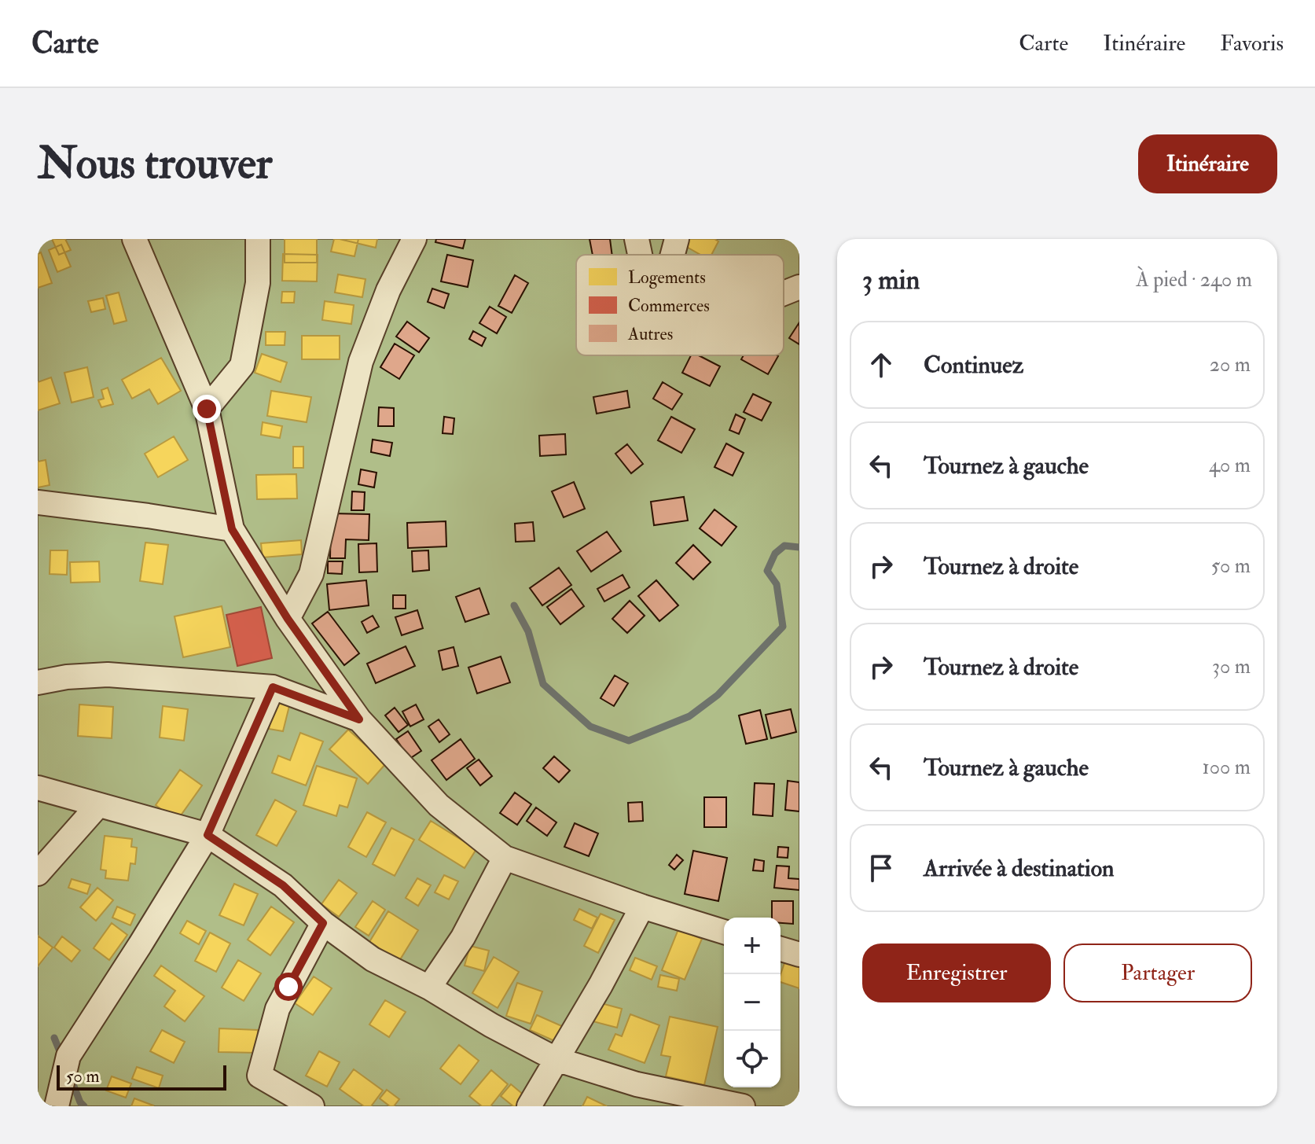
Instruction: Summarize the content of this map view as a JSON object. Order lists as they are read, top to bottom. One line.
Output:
{"legend":["Logements","Commerces","Autres"],"scale_bar":"50 m","page":{"header":"Carte","nav":["Carte","Itinéraire","Favoris"],"buttons":["Itinéraire",["Enregistrer","Partager"]],"title":"Nous trouver","heading":["3 min","À pied · 240 m"],"list":[["Continuez","20 m"],["Tournez à gauche","40 m"],["Tournez à droite","50 m"],["Tournez à droite","30 m"],["Tournez à gauche","100 m"],"Arrivée à destination"],"map_buttons":["+","−"],"scale":"50 m"}}
